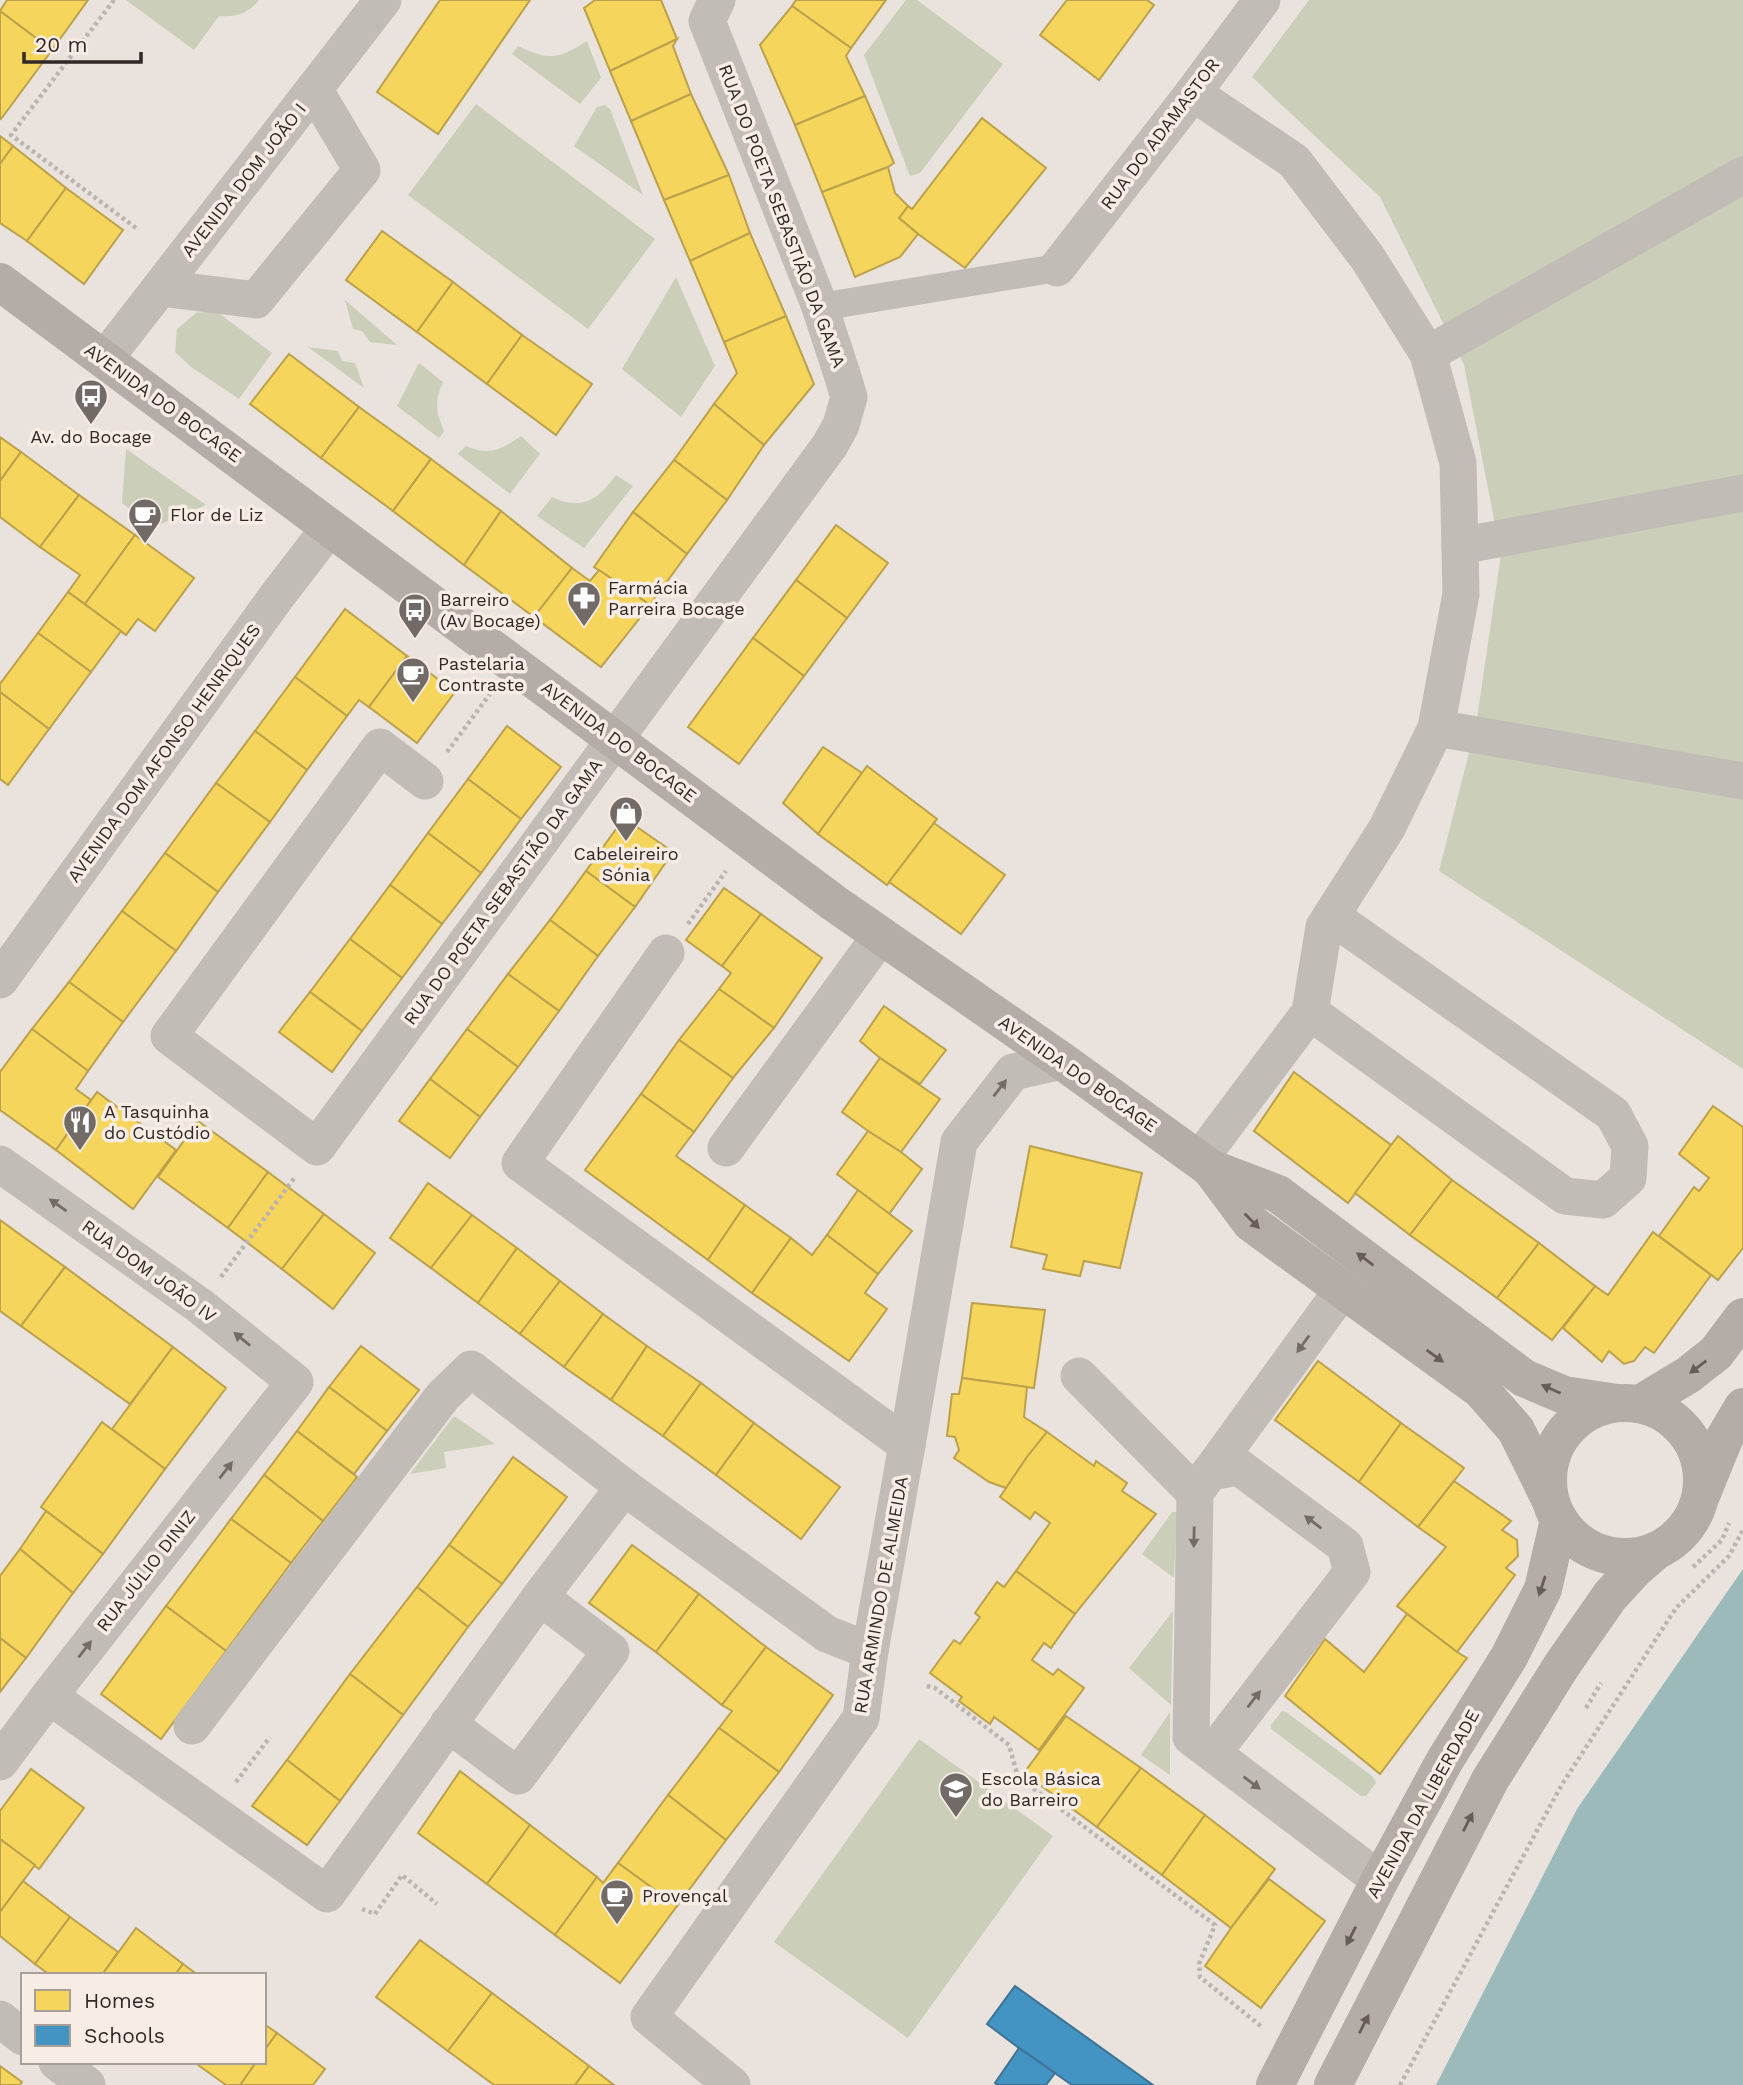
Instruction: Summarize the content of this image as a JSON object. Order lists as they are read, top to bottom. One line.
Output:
{"streets":{"main road":["AVENIDA DO BOCAGE","AVENIDA DA LIBERDADE"],"street":["RUA DO ADAMASTOR","AVENIDA DOM JOÃO I","RUA DO POETA SEBASTIÃO DA GAMA","AVENIDA DOM AFONSO HENRIQUES","RUA DOM JOÃO IV","RUA JÚLIO DINIZ","RUA ARMINDO DE ALMEIDA"]},"crossings":[["AVENIDA DOM JOÃO I","AVENIDA DO BOCAGE"],["RUA DO POETA SEBASTIÃO DA GAMA","AVENIDA DO BOCAGE"],["AVENIDA DO BOCAGE","AVENIDA DOM AFONSO HENRIQUES"],["AVENIDA DO BOCAGE","RUA ARMINDO DE ALMEIDA"],["AVENIDA DO BOCAGE","AVENIDA DA LIBERDADE"],["RUA DOM JOÃO IV","RUA JÚLIO DINIZ"]],"one_way":["RUA DOM JOÃO IV"],"places":{"bus stop":["Av. do Bocage","Barreiro (Av Bocage)"],"cafe":["Flor de Liz","Pastelaria Contraste","Provençal"],"pharmacy":["Farmácia Parreira Bocage"],"shop":["Cabeleireiro Sónia"],"restaurant":["A Tasquinha do Custódio"],"school or university":["Escola Básica do Barreiro"]},"legend":["Homes","Schools"],"scale_bar":"20 m"}
